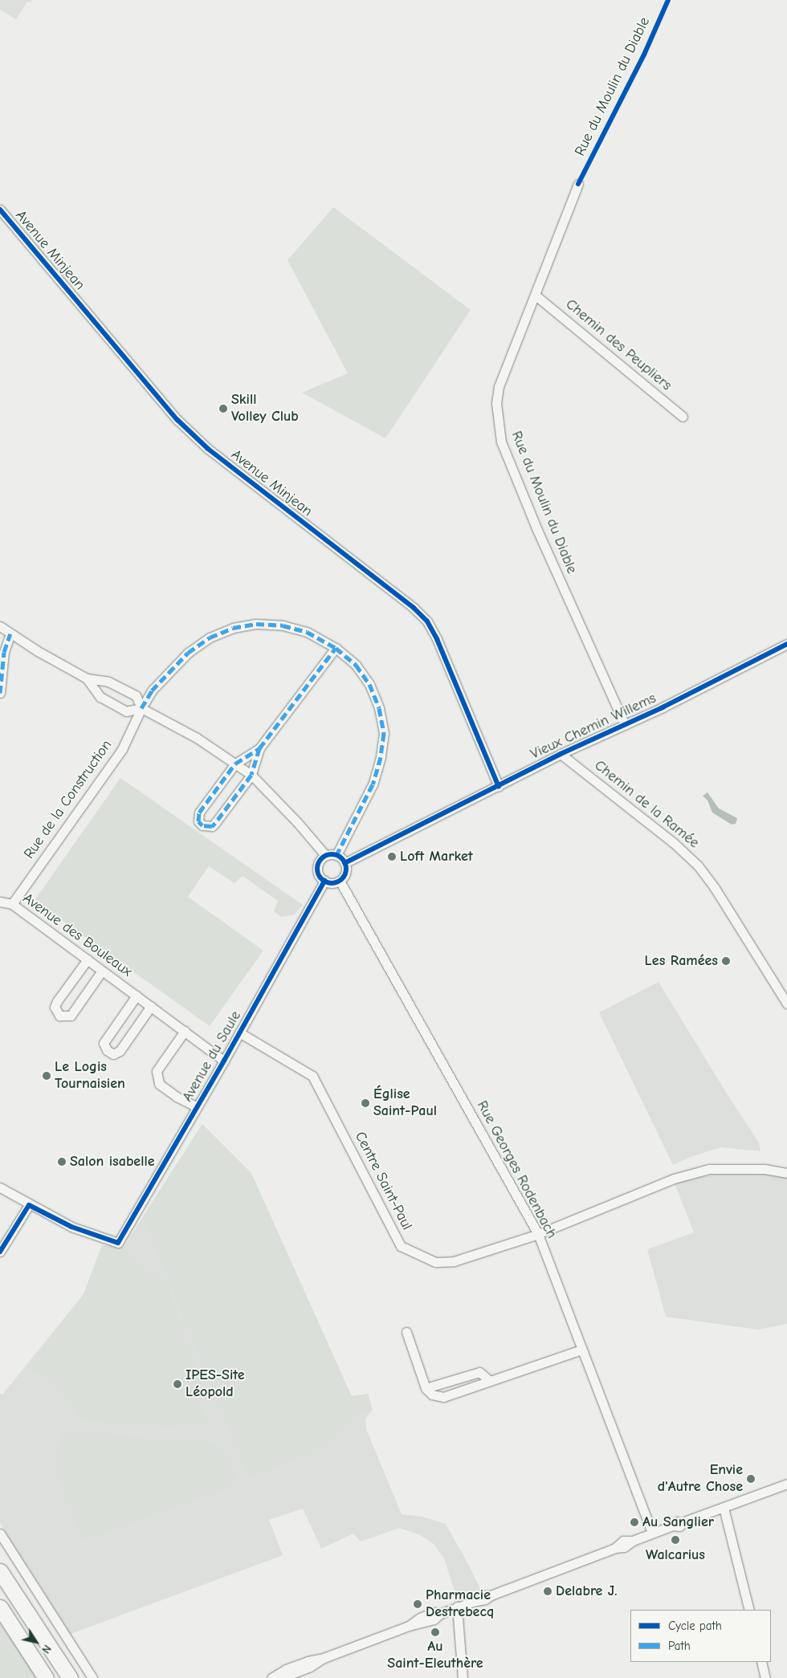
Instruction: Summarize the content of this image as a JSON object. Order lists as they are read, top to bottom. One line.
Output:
{"streets":{"street":["Rue du Moulin du Diable","Avenue Minjean","Chemin des Peupliers","Vieux Chemin Willems","Rue de la Construction","Chemin de la Ramée","Avenue des Bouleaux","Avenue du Saule","Rue Georges Rodenbach","Centre Saint-Paul"]},"crossings":[["Rue du Moulin du Diable","Chemin des Peupliers"],["Rue du Moulin du Diable","Vieux Chemin Willems"],["Avenue Minjean","Vieux Chemin Willems"],["Vieux Chemin Willems","Rue de la Construction"],["Vieux Chemin Willems","Chemin de la Ramée"],["Vieux Chemin Willems","Avenue du Saule"],["Vieux Chemin Willems","Rue Georges Rodenbach"],["Rue de la Construction","Avenue des Bouleaux"],["Rue de la Construction","Avenue du Saule"],["Rue de la Construction","Rue Georges Rodenbach"],["Avenue des Bouleaux","Avenue du Saule"],["Avenue du Saule","Rue Georges Rodenbach"],["Avenue du Saule","Centre Saint-Paul"],["Rue Georges Rodenbach","Centre Saint-Paul"]],"places":["Skill Volley Club","Loft Market","Les Ramées","Le Logis Tournaisien","Église Saint-Paul","Salon isabelle","IPES-Site Léopold","Envie d'Autre Chose","Au Sanglier","Walcarius","Delabre J.","Pharmacie Destrebecq","Au Saint-Eleuthère"],"legend":["Cycle path","Path"],"north":"bottom right"}
